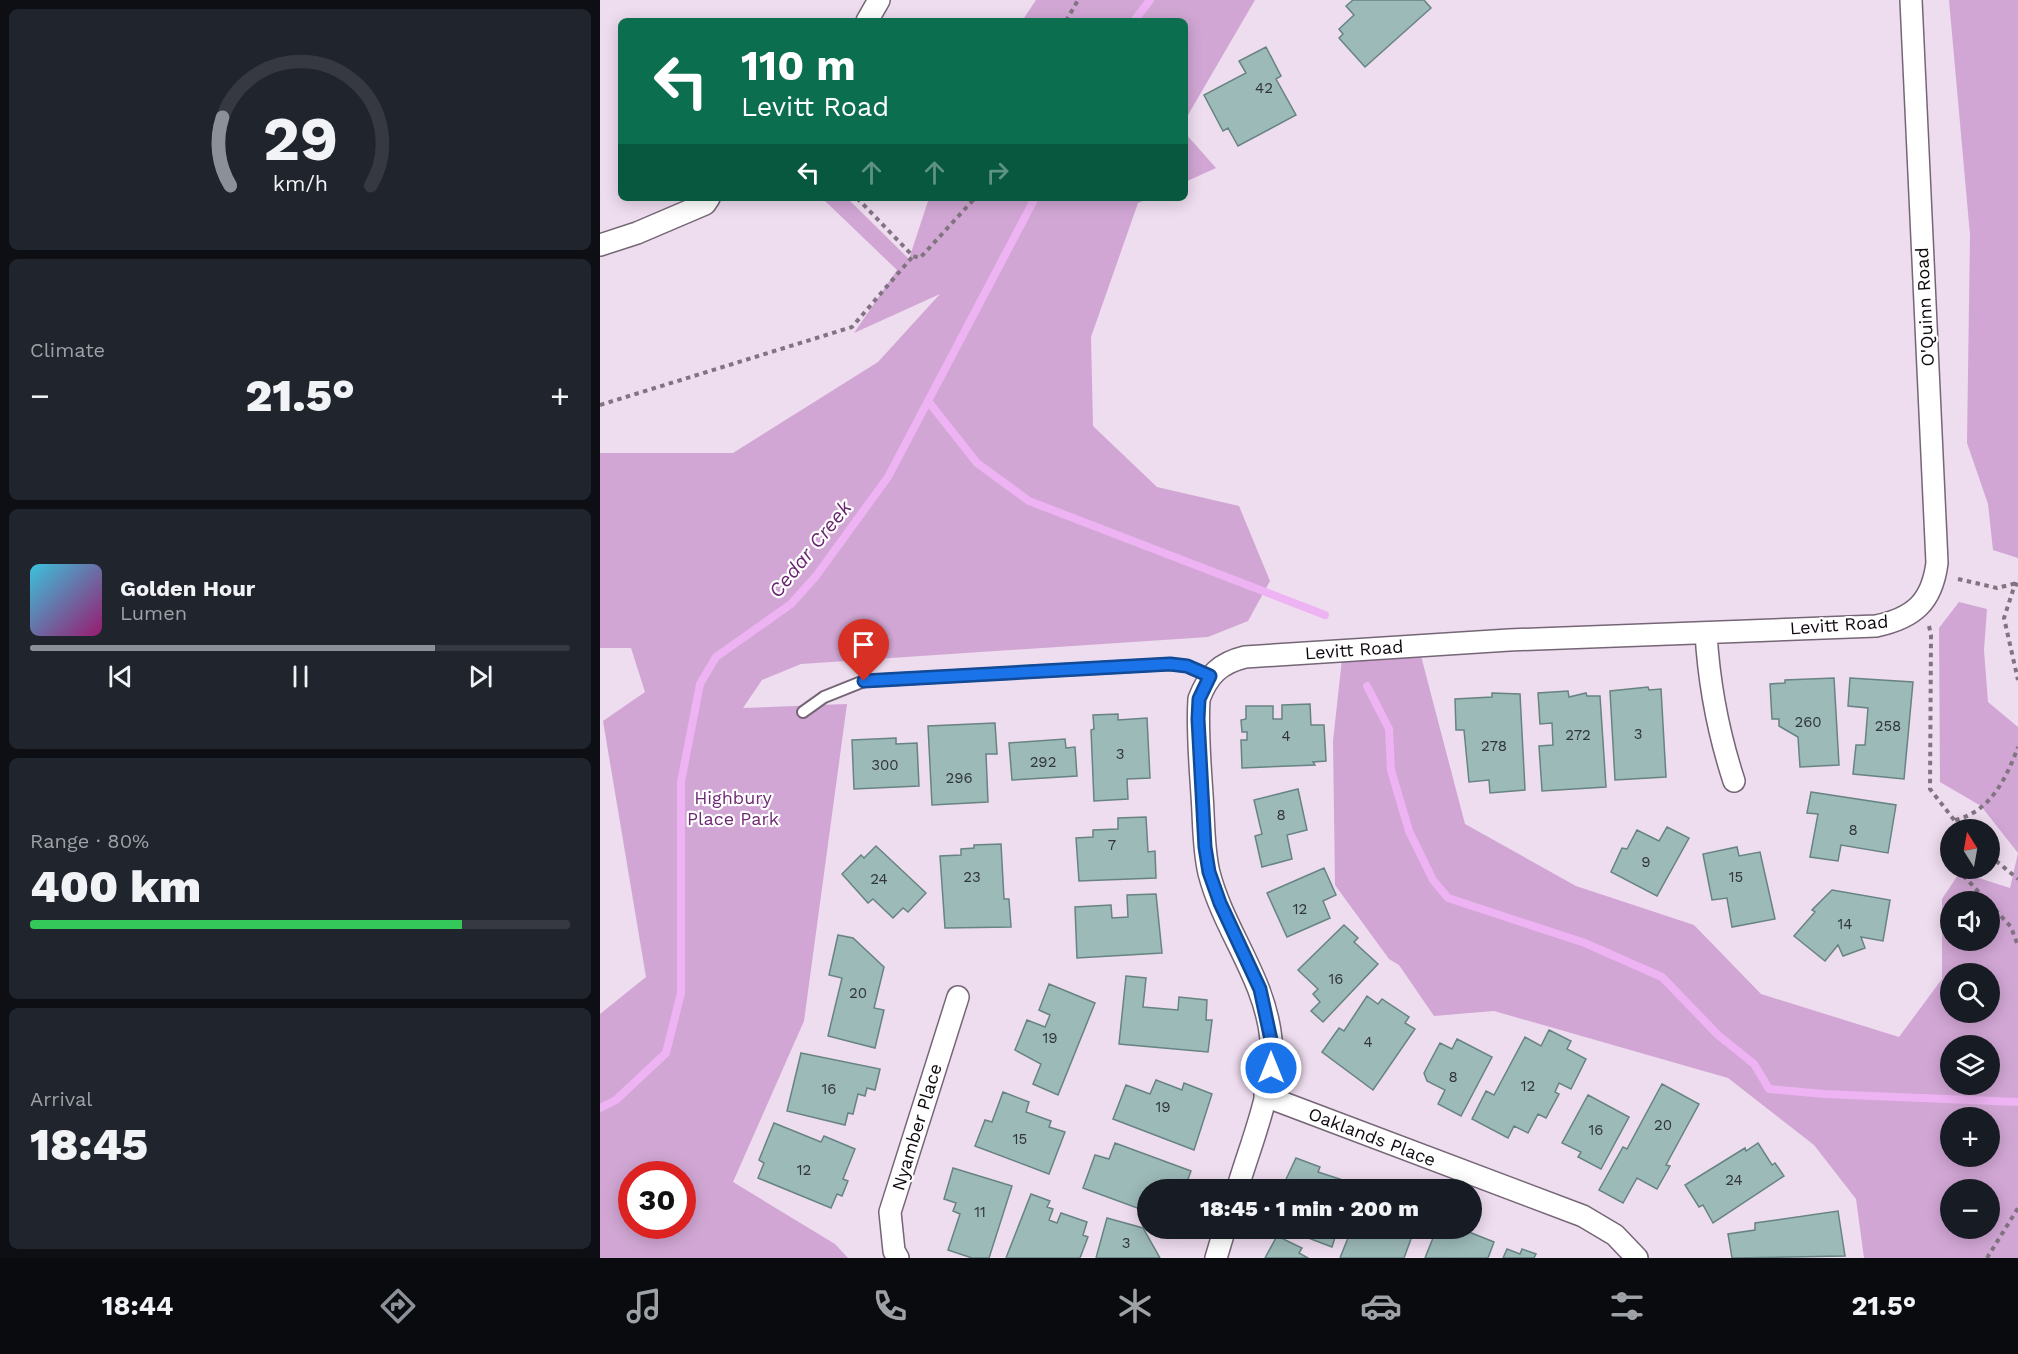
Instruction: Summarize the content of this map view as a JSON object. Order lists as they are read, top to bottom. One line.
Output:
{"streets":{"street":["O'Quinn Road","Levitt Road","Nyamber Place","Oaklands Place"]},"crossings":[["O'Quinn Road","Levitt Road"]],"water":["Cedar Creek"],"parks":["Highbury Place Park"],"house_numbers":["42","260","258","3","272","4","278","3","292","300","296","8","8","7","9","23","15","24","12","14","16","20","19","4","8","12","16","19","20","16","15","12","24","11","3"],"north":"top","page":{"turn":["110 m","Levitt Road"],"tile":["Climate",["Range · 80%","400 km"],["Arrival","18:45"]],"heat":["−","21.5°","+"],"song":["Golden Hour","Lumen"],"map_buttons":["+","−"],"limit":"30","trip":"18:45 · 1 min · 200 m","tabs":["18:44","21.5°"],"gauge":["29","km/h"]}}
